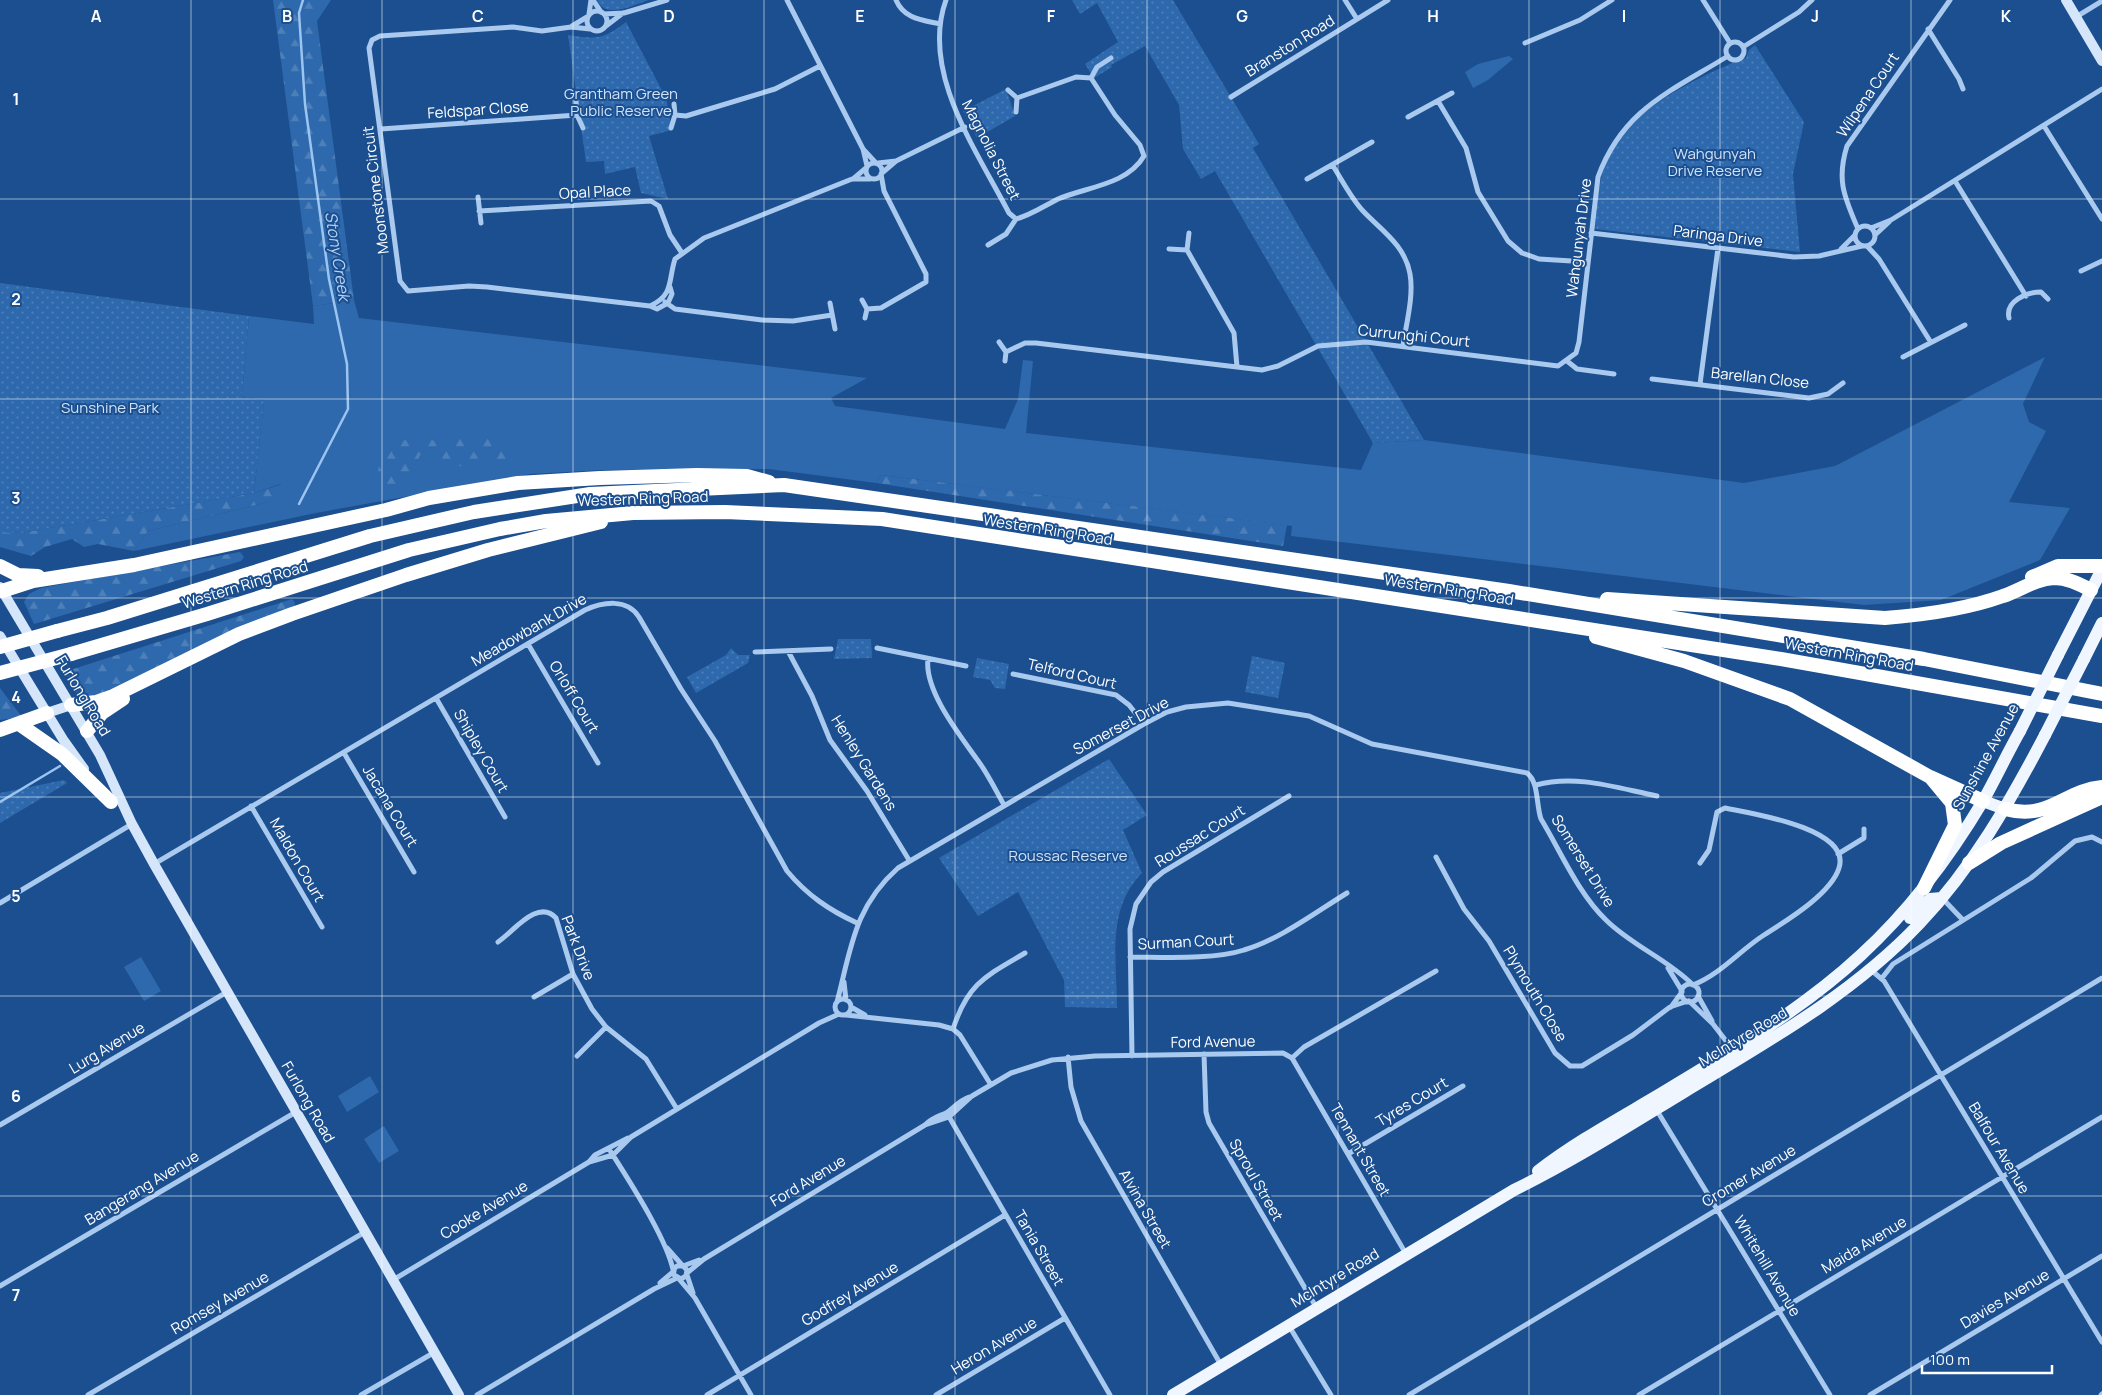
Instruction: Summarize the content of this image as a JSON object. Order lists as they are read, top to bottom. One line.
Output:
{"streets":{"highway":["Western Ring Road"],"main road":["Sunshine Avenue","McIntyre Road"],"street":["Branston Road","Wilpena Court","Feldspar Close","Magnolia Street","Moonstone Circuit","Opal Place","Paringa Drive","Wahgunyah Drive","Currunghi Court","Barellan Close","Meadowbank Drive","Telford Court","Furlong Road","Orloff Court","Somerset Drive","Shipley Court","Henley Gardens","Jacana Court","Roussac Court","Maldon Court","Surman Court","Park Drive","Plymouth Close","Ford Avenue","Lurg Avenue","Tyres Court","Balfour Avenue","Tennant Street","Cromer Avenue","Sproul Street","Bangerang Avenue","Alvina Street","Cooke Avenue","Maida Avenue","Tania Street","Whitehill Avenue","Godfrey Avenue","Davies Avenue","Romsey Avenue","Heron Avenue"]},"crossings":[["Wilpena Court","Paringa Drive"],["Feldspar Close","Moonstone Circuit"],["Paringa Drive","Wahgunyah Drive"],["Paringa Drive","Barellan Close"],["Wahgunyah Drive","Currunghi Court"],["Meadowbank Drive","Furlong Road"],["Meadowbank Drive","Orloff Court"],["Meadowbank Drive","Somerset Drive"],["Meadowbank Drive","Shipley Court"],["Meadowbank Drive","Jacana Court"],["Meadowbank Drive","Maldon Court"],["Telford Court","Somerset Drive"],["Furlong Road","Lurg Avenue"],["Furlong Road","Bangerang Avenue"],["Furlong Road","Cooke Avenue"],["Furlong Road","Romsey Avenue"],["Somerset Drive","Henley Gardens"],["Somerset Drive","Plymouth Close"],["Somerset Drive","Cooke Avenue"],["Sunshine Avenue","McIntyre Road"],["Roussac Court","Surman Court"],["Roussac Court","Ford Avenue"],["Park Drive","Cooke Avenue"],["McIntyre Road","Balfour Avenue"],["McIntyre Road","Tennant Street"],["McIntyre Road","Sproul Street"],["McIntyre Road","Alvina Street"],["McIntyre Road","Whitehill Avenue"],["Ford Avenue","Tennant Street"],["Ford Avenue","Sproul Street"],["Ford Avenue","Alvina Street"],["Ford Avenue","Tania Street"],["Tyres Court","Tennant Street"],["Balfour Avenue","Cromer Avenue"],["Balfour Avenue","Maida Avenue"],["Balfour Avenue","Davies Avenue"],["Cromer Avenue","Whitehill Avenue"],["Maida Avenue","Whitehill Avenue"],["Tania Street","Godfrey Avenue"],["Tania Street","Heron Avenue"]],"water":["Stony Creek"],"parks":["Grantham Green Public Reserve","Wahgunyah Drive Reserve","Sunshine Park","Roussac Reserve"],"scale_bar":"100 m","grid":{"columns":["A","B","C","D","E","F","G","H","I","J","K"],"rows":["1","2","3","4","5","6","7"]}}
